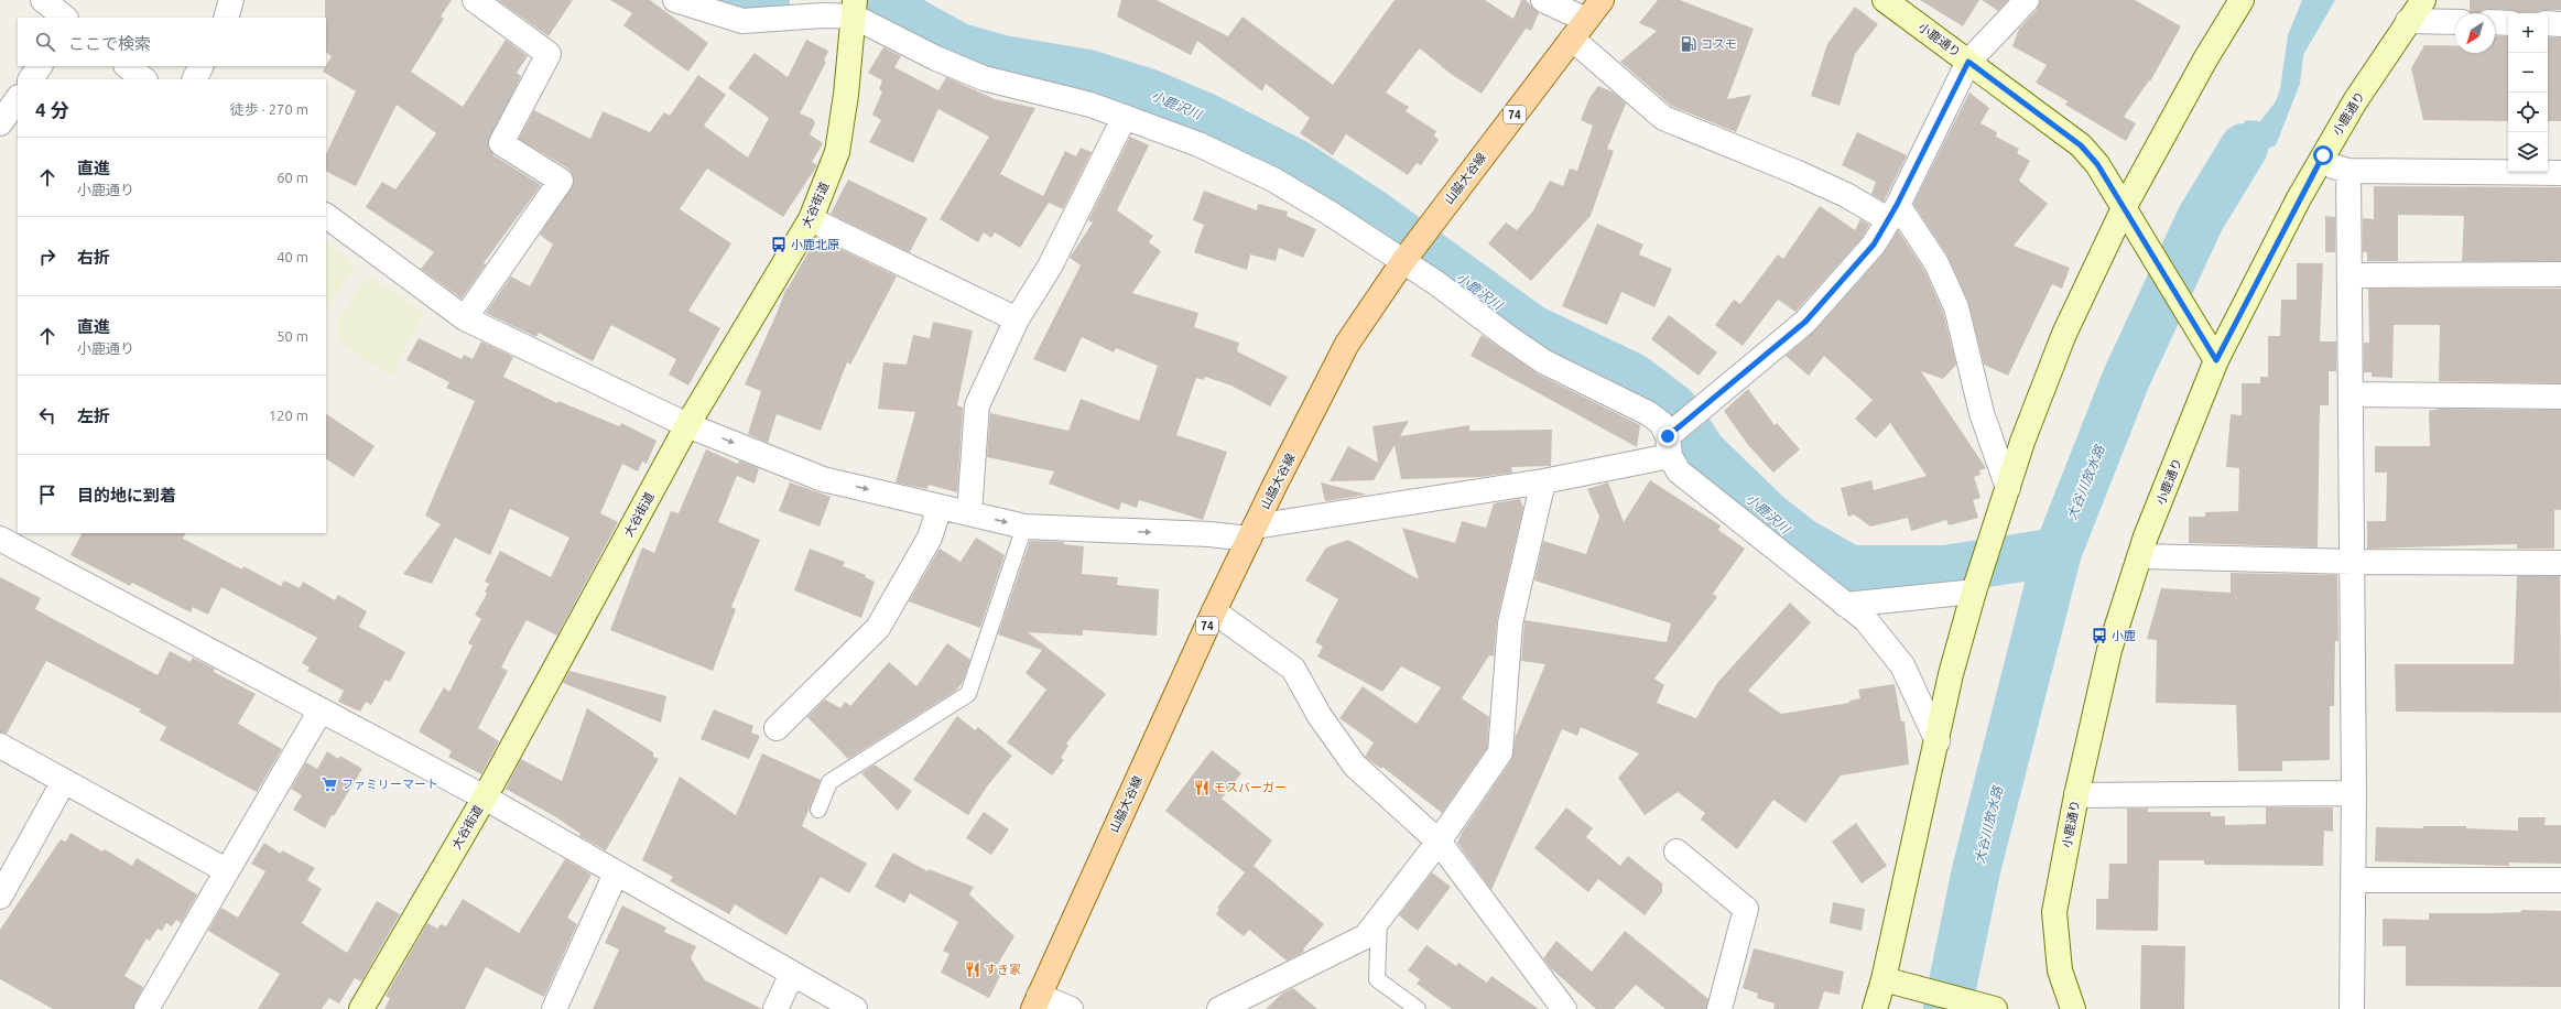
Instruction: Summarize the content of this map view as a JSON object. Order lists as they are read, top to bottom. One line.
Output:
{"streets":{"main road":["74","山脇大谷線"],"street":["小鹿通り","大谷街道"]},"water":["小鹿沢川","大谷川放水路"],"places":{"fuel station":["コスモ"],"bus stop":["小鹿北原","小鹿"],"supermarket":["ファミリーマート"],"restaurant":["モスバーガー","すき家"]},"north":"bottom left","page":{"map_buttons":["+","−"],"search":"ここで検索","heading":["4 分","徒歩 · 270 m"],"list":[["直進","小鹿通り","60 m"],["右折","40 m"],["直進","小鹿通り","50 m"],["左折","120 m"],"目的地に到着"]}}
